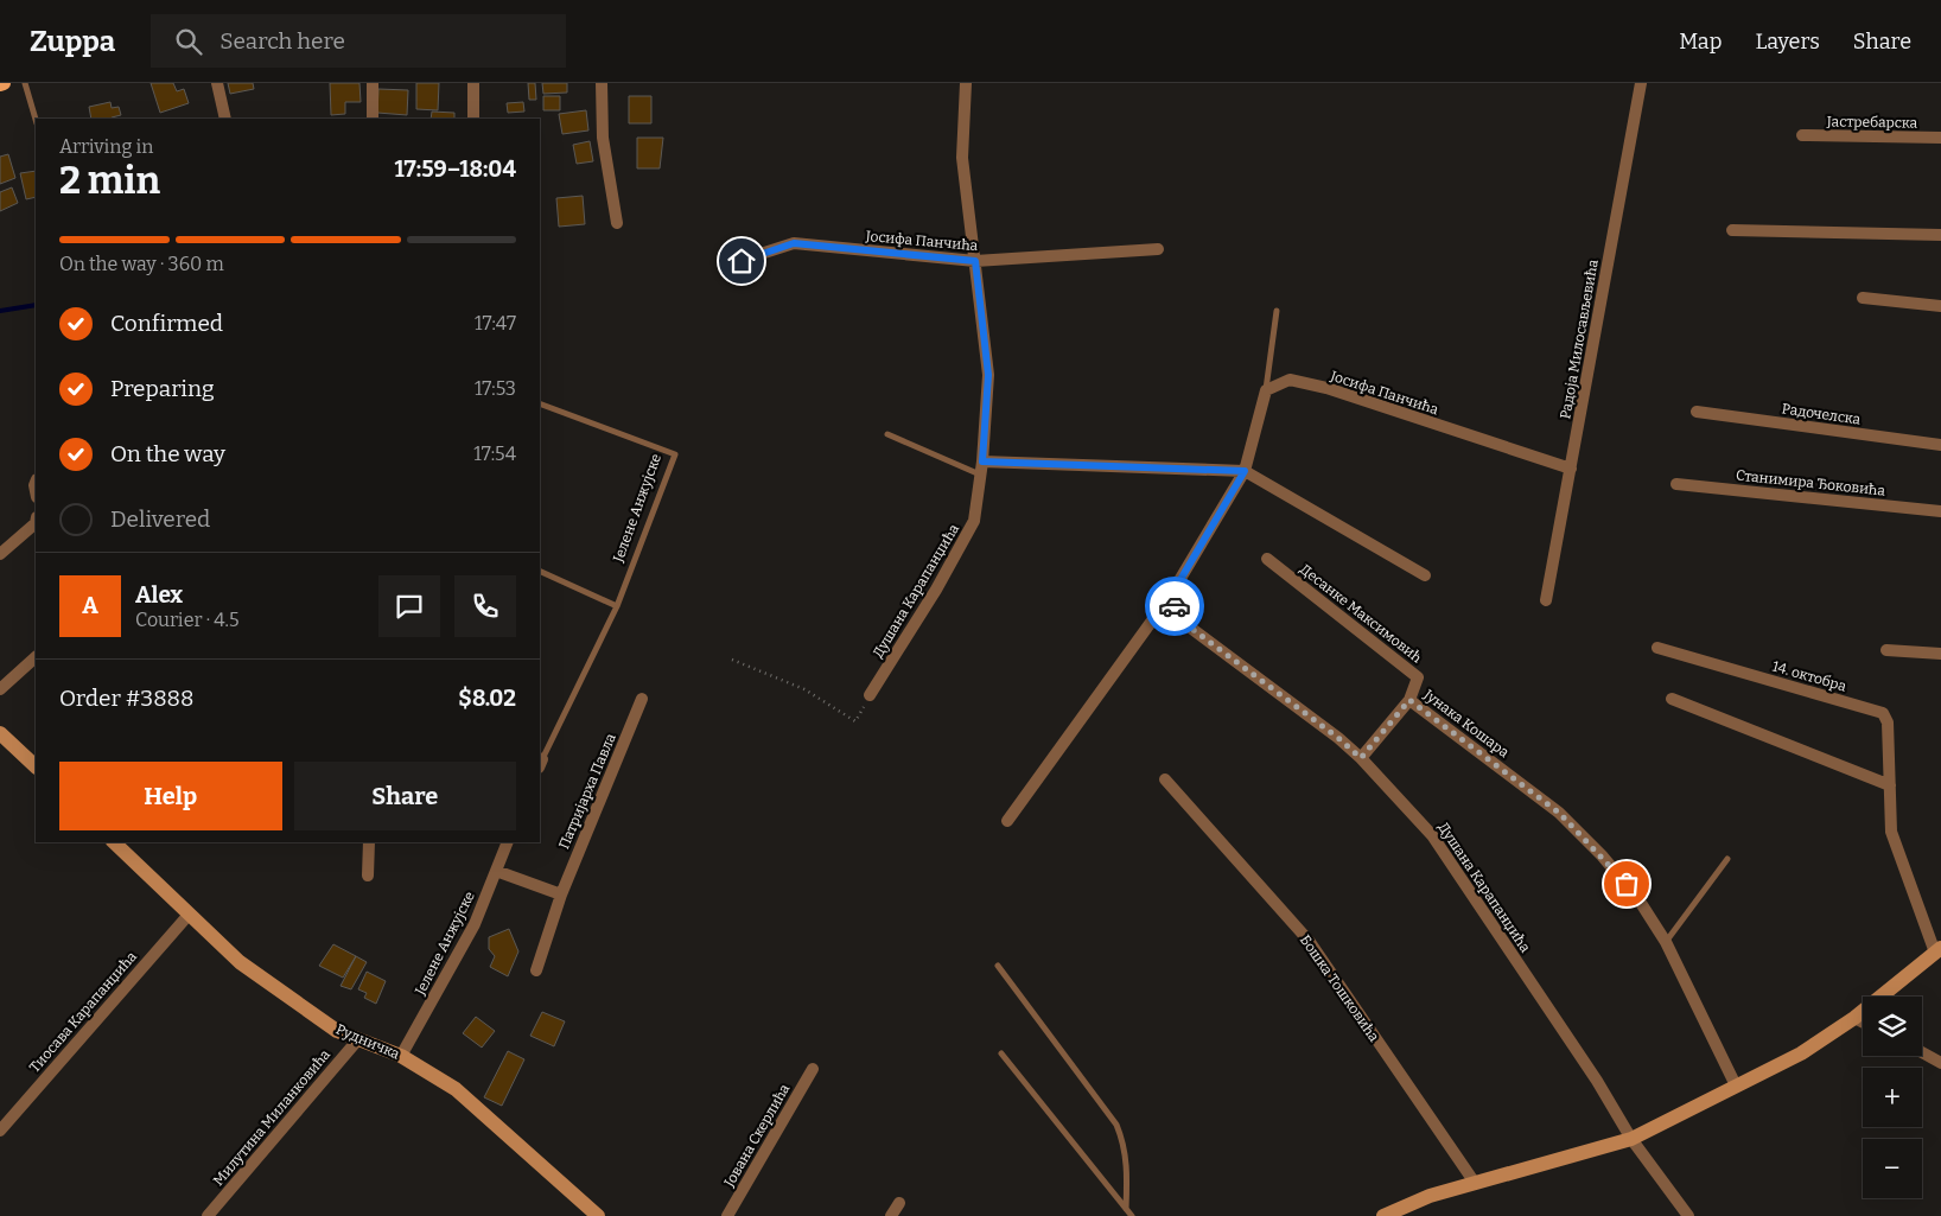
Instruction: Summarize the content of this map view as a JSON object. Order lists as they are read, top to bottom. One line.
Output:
{"streets":{"street":["Јастребарска","Јосифа Панчића","Радоја Милосављевића","Радочелска","Станимира Ђоковића","Јелене Анжујске","Душана Карапанџића","Десанке Максимовић","14. октобра","Јунака Кошара","Патријарха Павла","Бошка Тошковића","Тиосава Карапанџића","Рудничка","Милутина Миланковића","Јована Скерлића"]},"crossings":[["Јосифа Панчића","Радоја Милосављевића"],["Јосифа Панчића","Душана Карапанџића"],["Јелене Анжујске","Рудничка"],["Душана Карапанџића","Јунака Кошара"],["Десанке Максимовић","Јунака Кошара"],["Тиосава Карапанџића","Рудничка"],["Рудничка","Милутина Миланковића"]],"page":{"header":"Zuppa","search":"Search here","nav":["Map","Layers","Share"],"heading":["2 min","Arriving in","17:59–18:04"],"panel":["Alex","Courier · 4.5","Order #3888","$8.02"],"bar":"On the way · 360 m","list":[["Confirmed","17:47"],["Preparing","17:53"],["On the way","17:54"],"Delivered"],"round":"A","buttons":["Help","Share"],"map_buttons":["+","−"]}}
